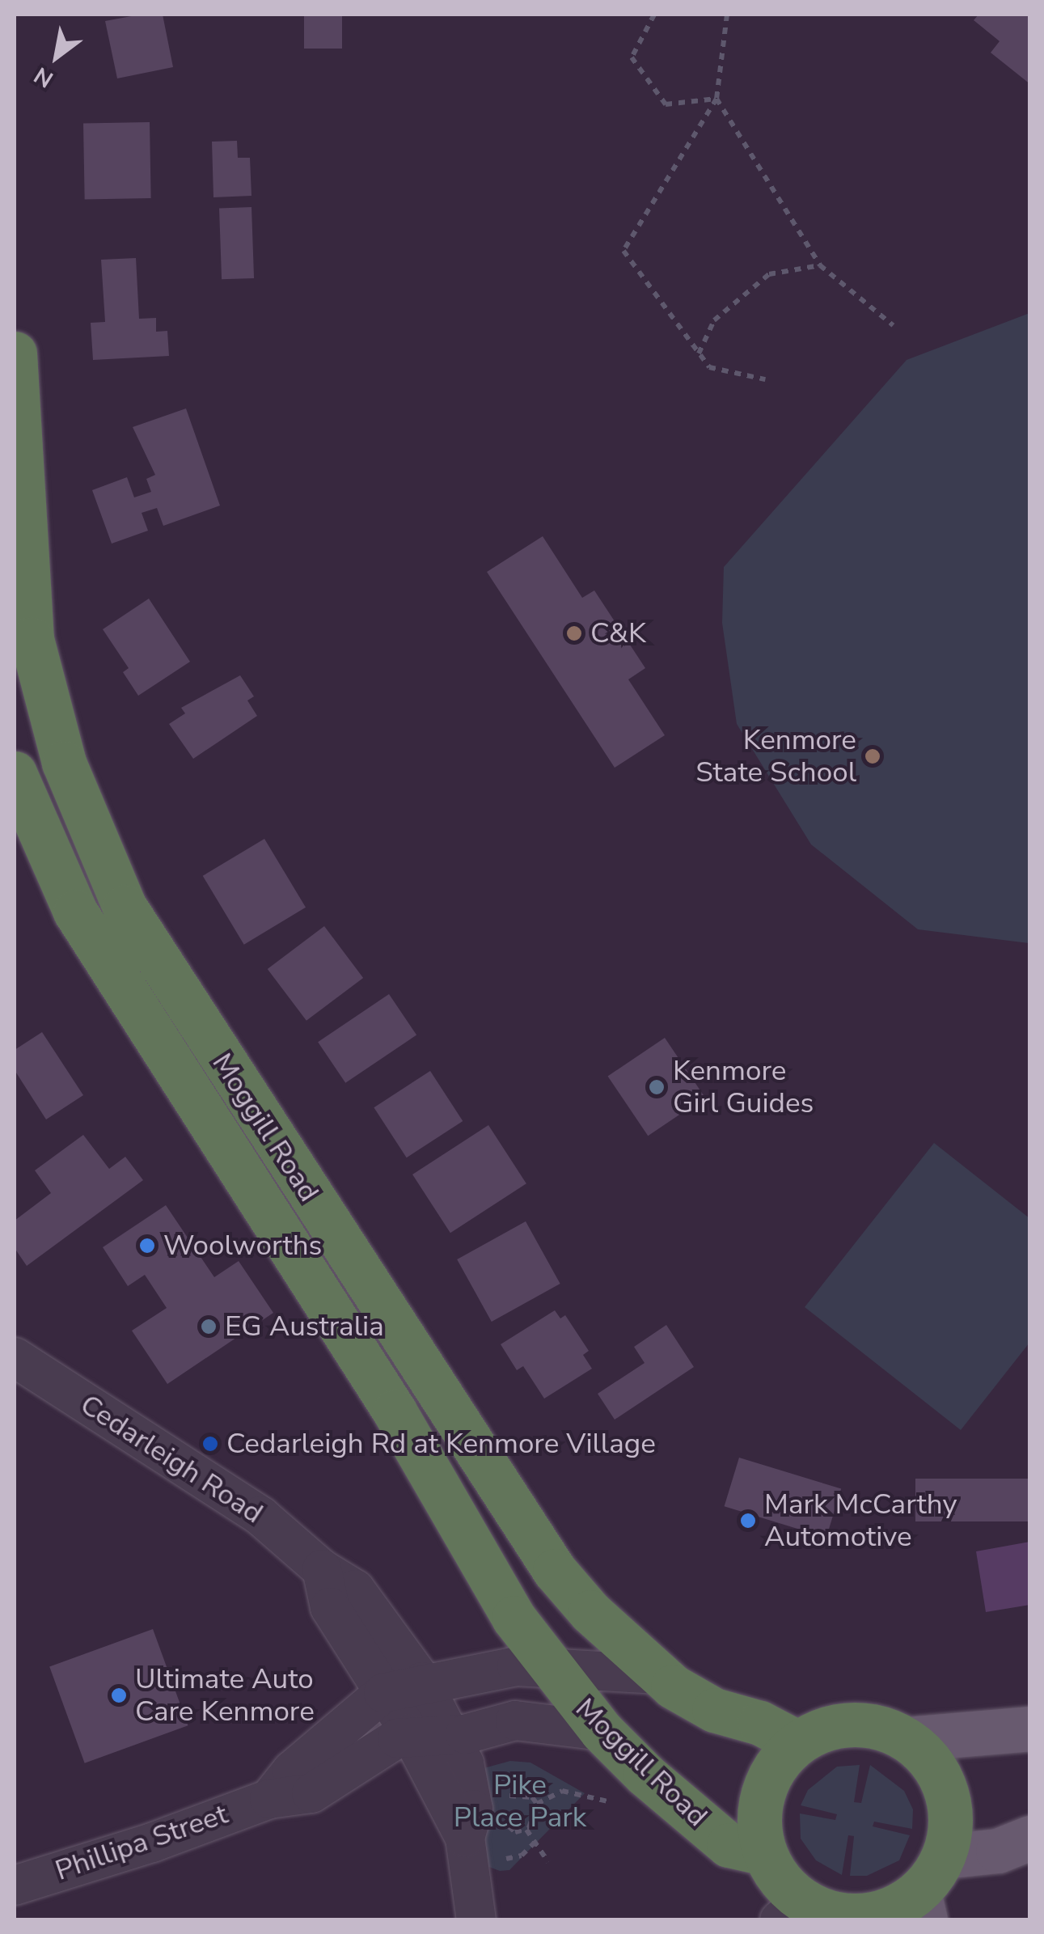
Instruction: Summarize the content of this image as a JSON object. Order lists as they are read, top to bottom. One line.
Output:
{"streets":{"highway":["Moggill Road"],"street":["Cedarleigh Road","Phillipa Street"]},"crossings":[["Moggill Road","Phillipa Street"],["Cedarleigh Road","Phillipa Street"]],"parks":["Pike Place Park"],"places":["C&K","Kenmore State School","Kenmore Girl Guides","Woolworths","EG Australia","Cedarleigh Rd at Kenmore Village","Mark McCarthy Automotive","Ultimate Auto Care Kenmore"],"north":"bottom left"}
